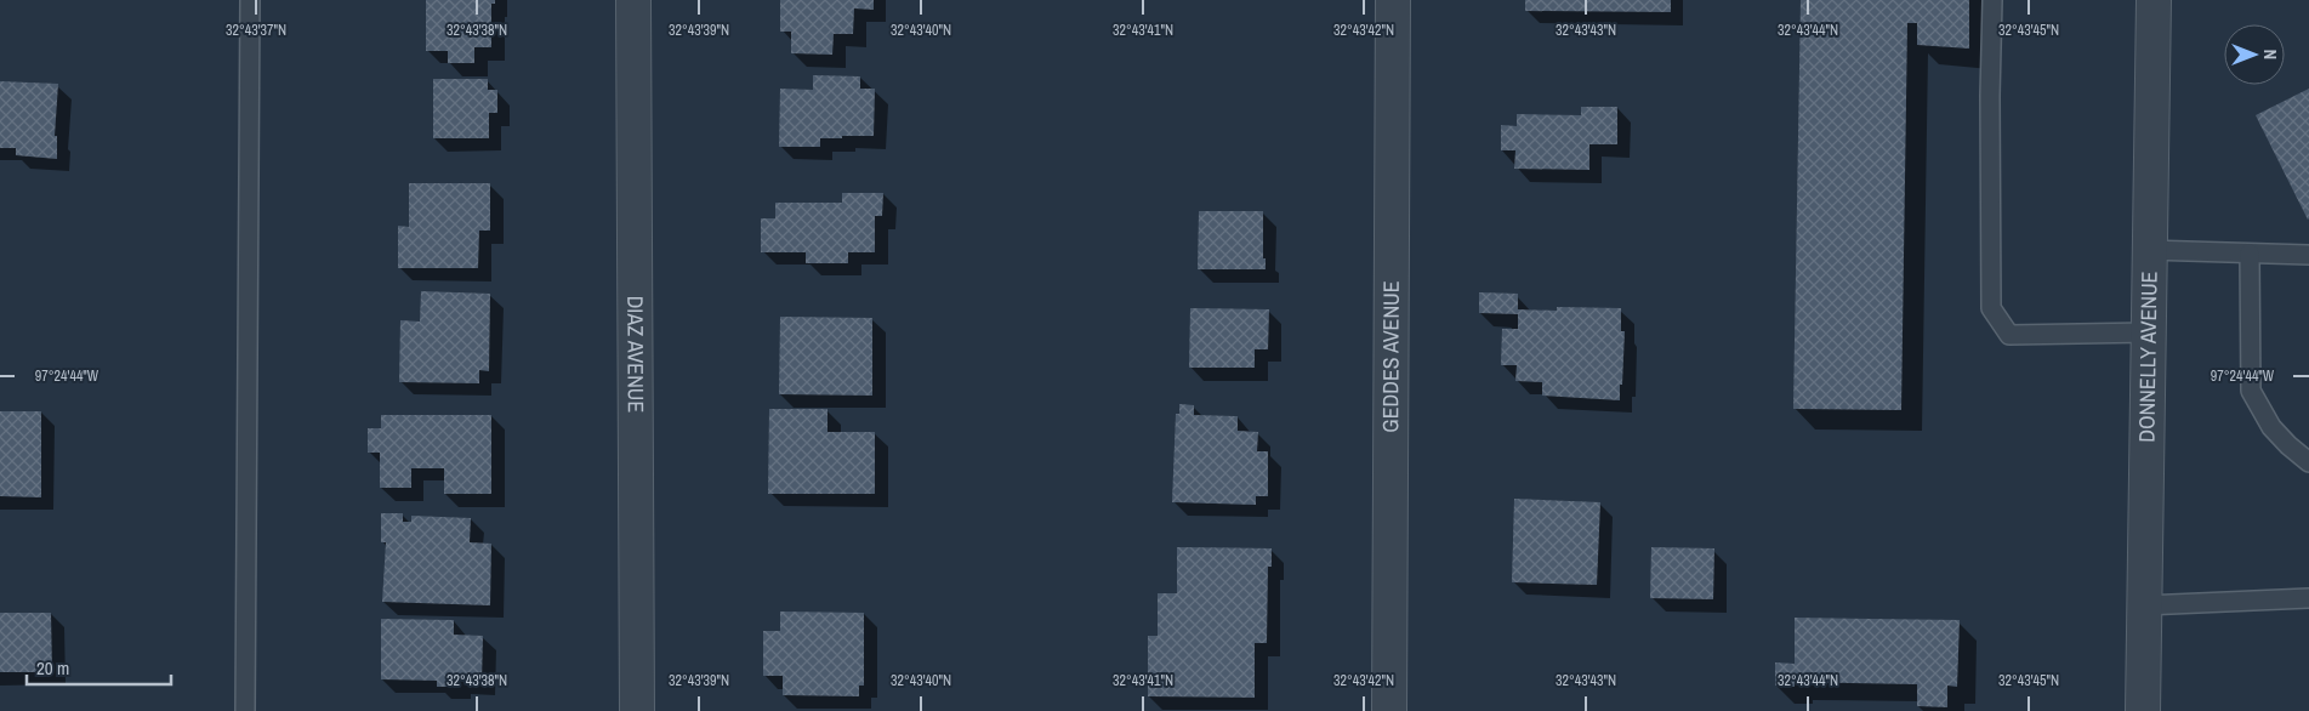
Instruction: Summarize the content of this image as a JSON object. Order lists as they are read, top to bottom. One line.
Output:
{"streets":{"street":["DIAZ AVENUE","GEDDES AVENUE","DONNELLY AVENUE"]},"scale_bar":"20 m","north":"right","coordinates":["32°43'37\"N","32°43'38\"N","32°43'39\"N","32°43'40\"N","32°43'41\"N","32°43'42\"N","32°43'43\"N","32°43'44\"N","32°43'45\"N","97°24'44\"W"]}
